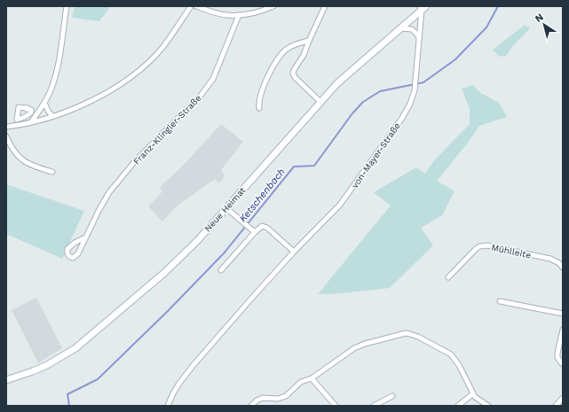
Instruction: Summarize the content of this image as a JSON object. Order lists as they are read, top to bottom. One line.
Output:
{"streets":{"street":["Franz-Klingler-Straße","von-Mayer-Straße","Neue Heimat","Mühlleite"]},"crossings":[["von-Mayer-Straße","Neue Heimat"]],"water":["Ketschenbach"],"north":"top left"}
